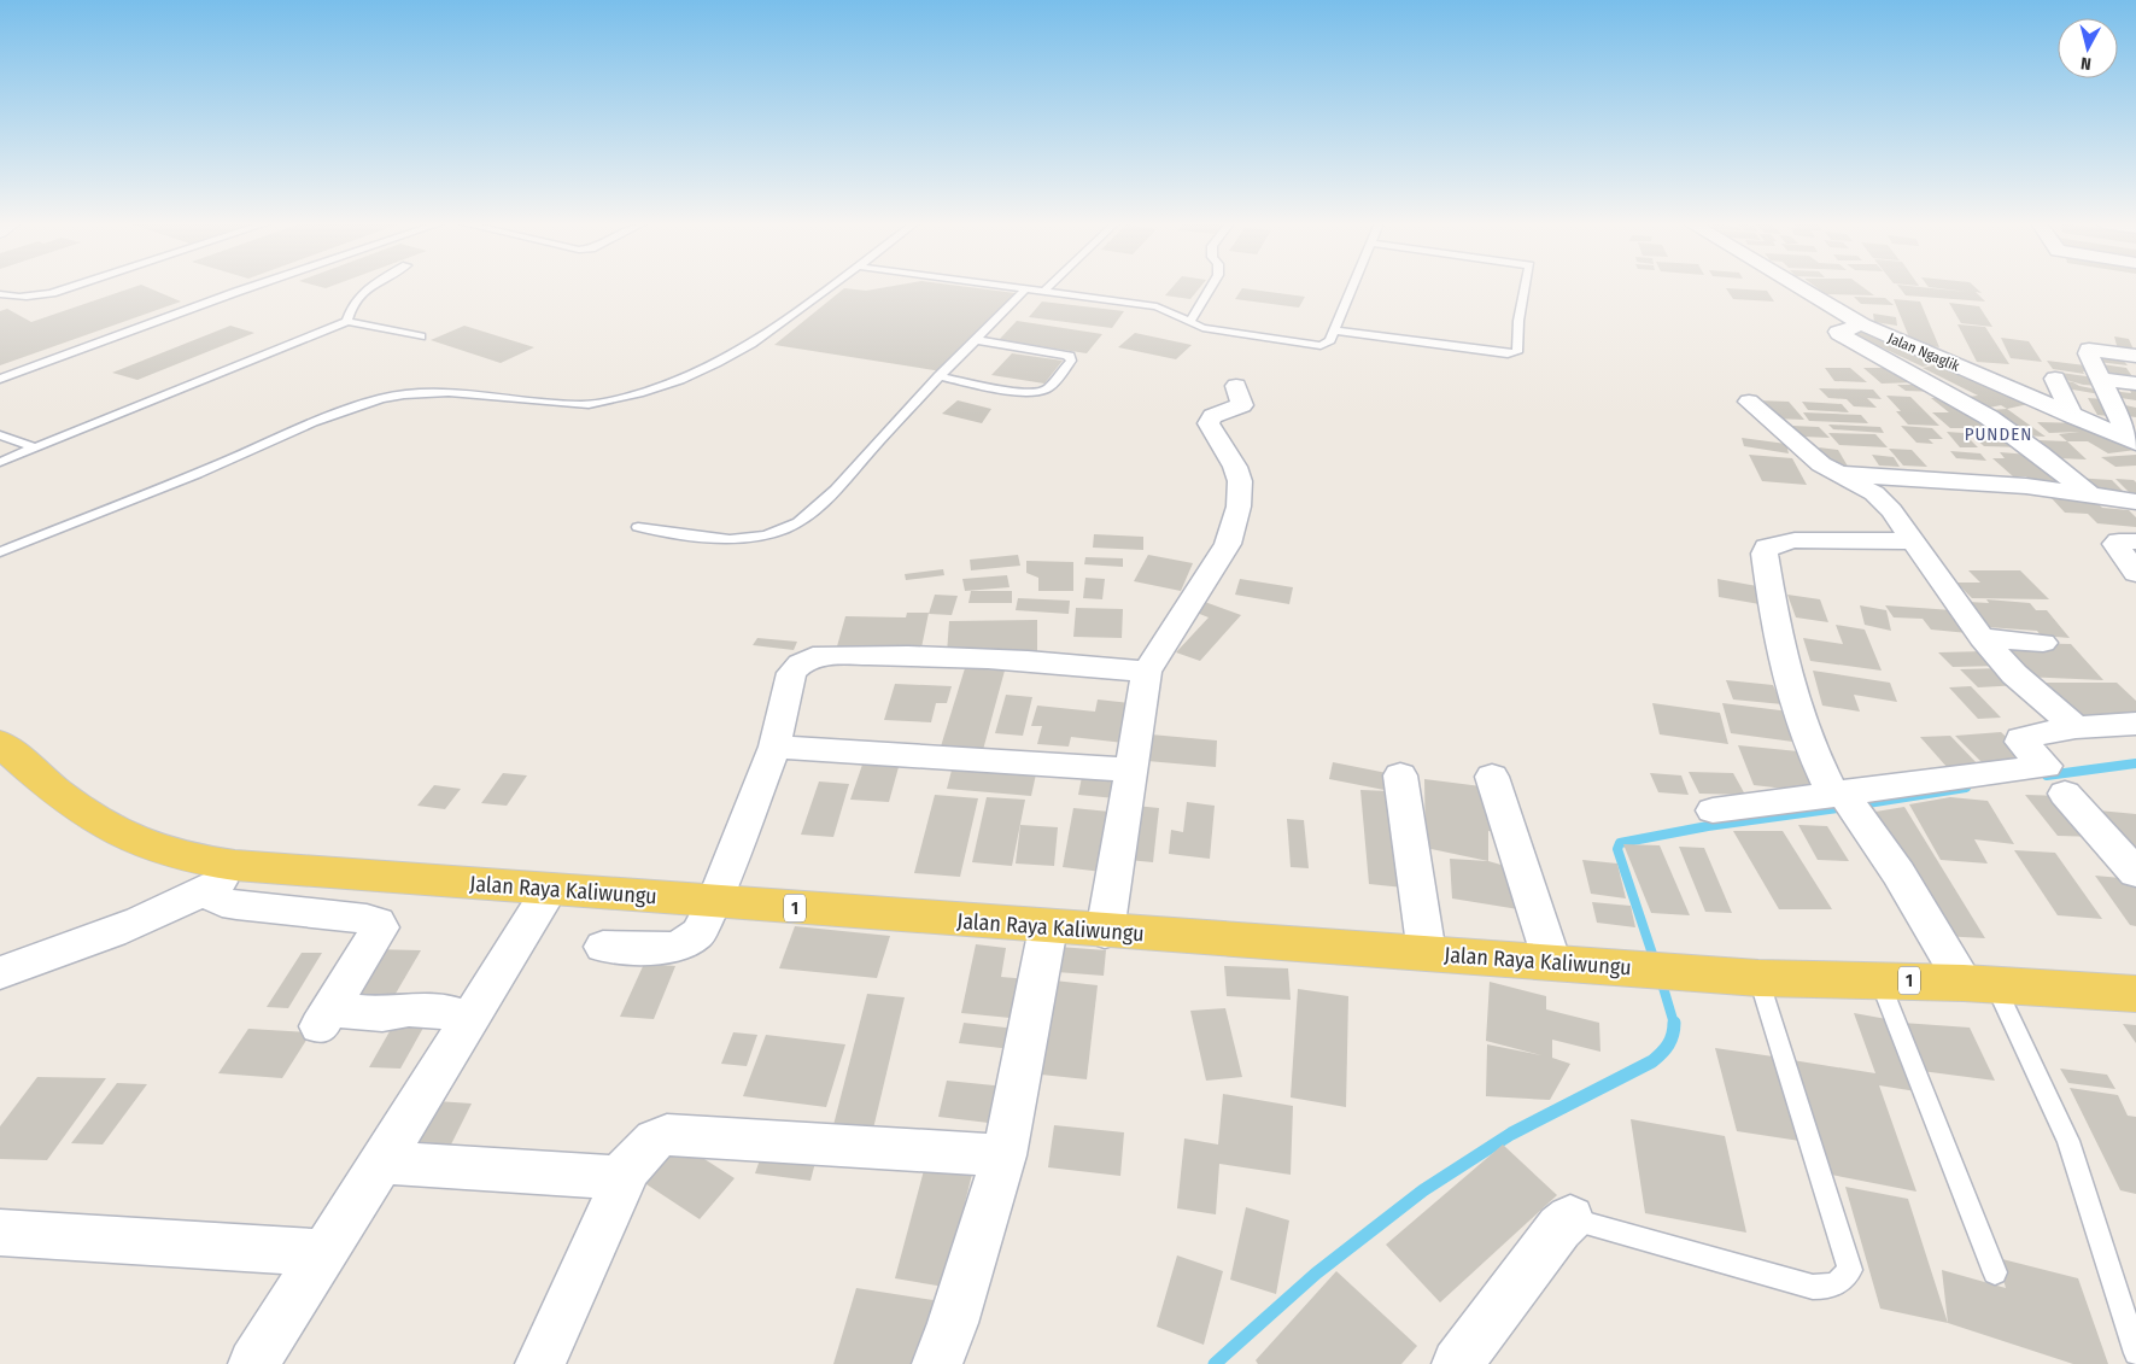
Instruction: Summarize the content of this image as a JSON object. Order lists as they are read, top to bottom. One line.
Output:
{"streets":{"main road":["Jalan Raya Kaliwungu","1"],"street":["Jalan Ngaglik"]},"districts":["PUNDEN"],"north":"bottom"}
